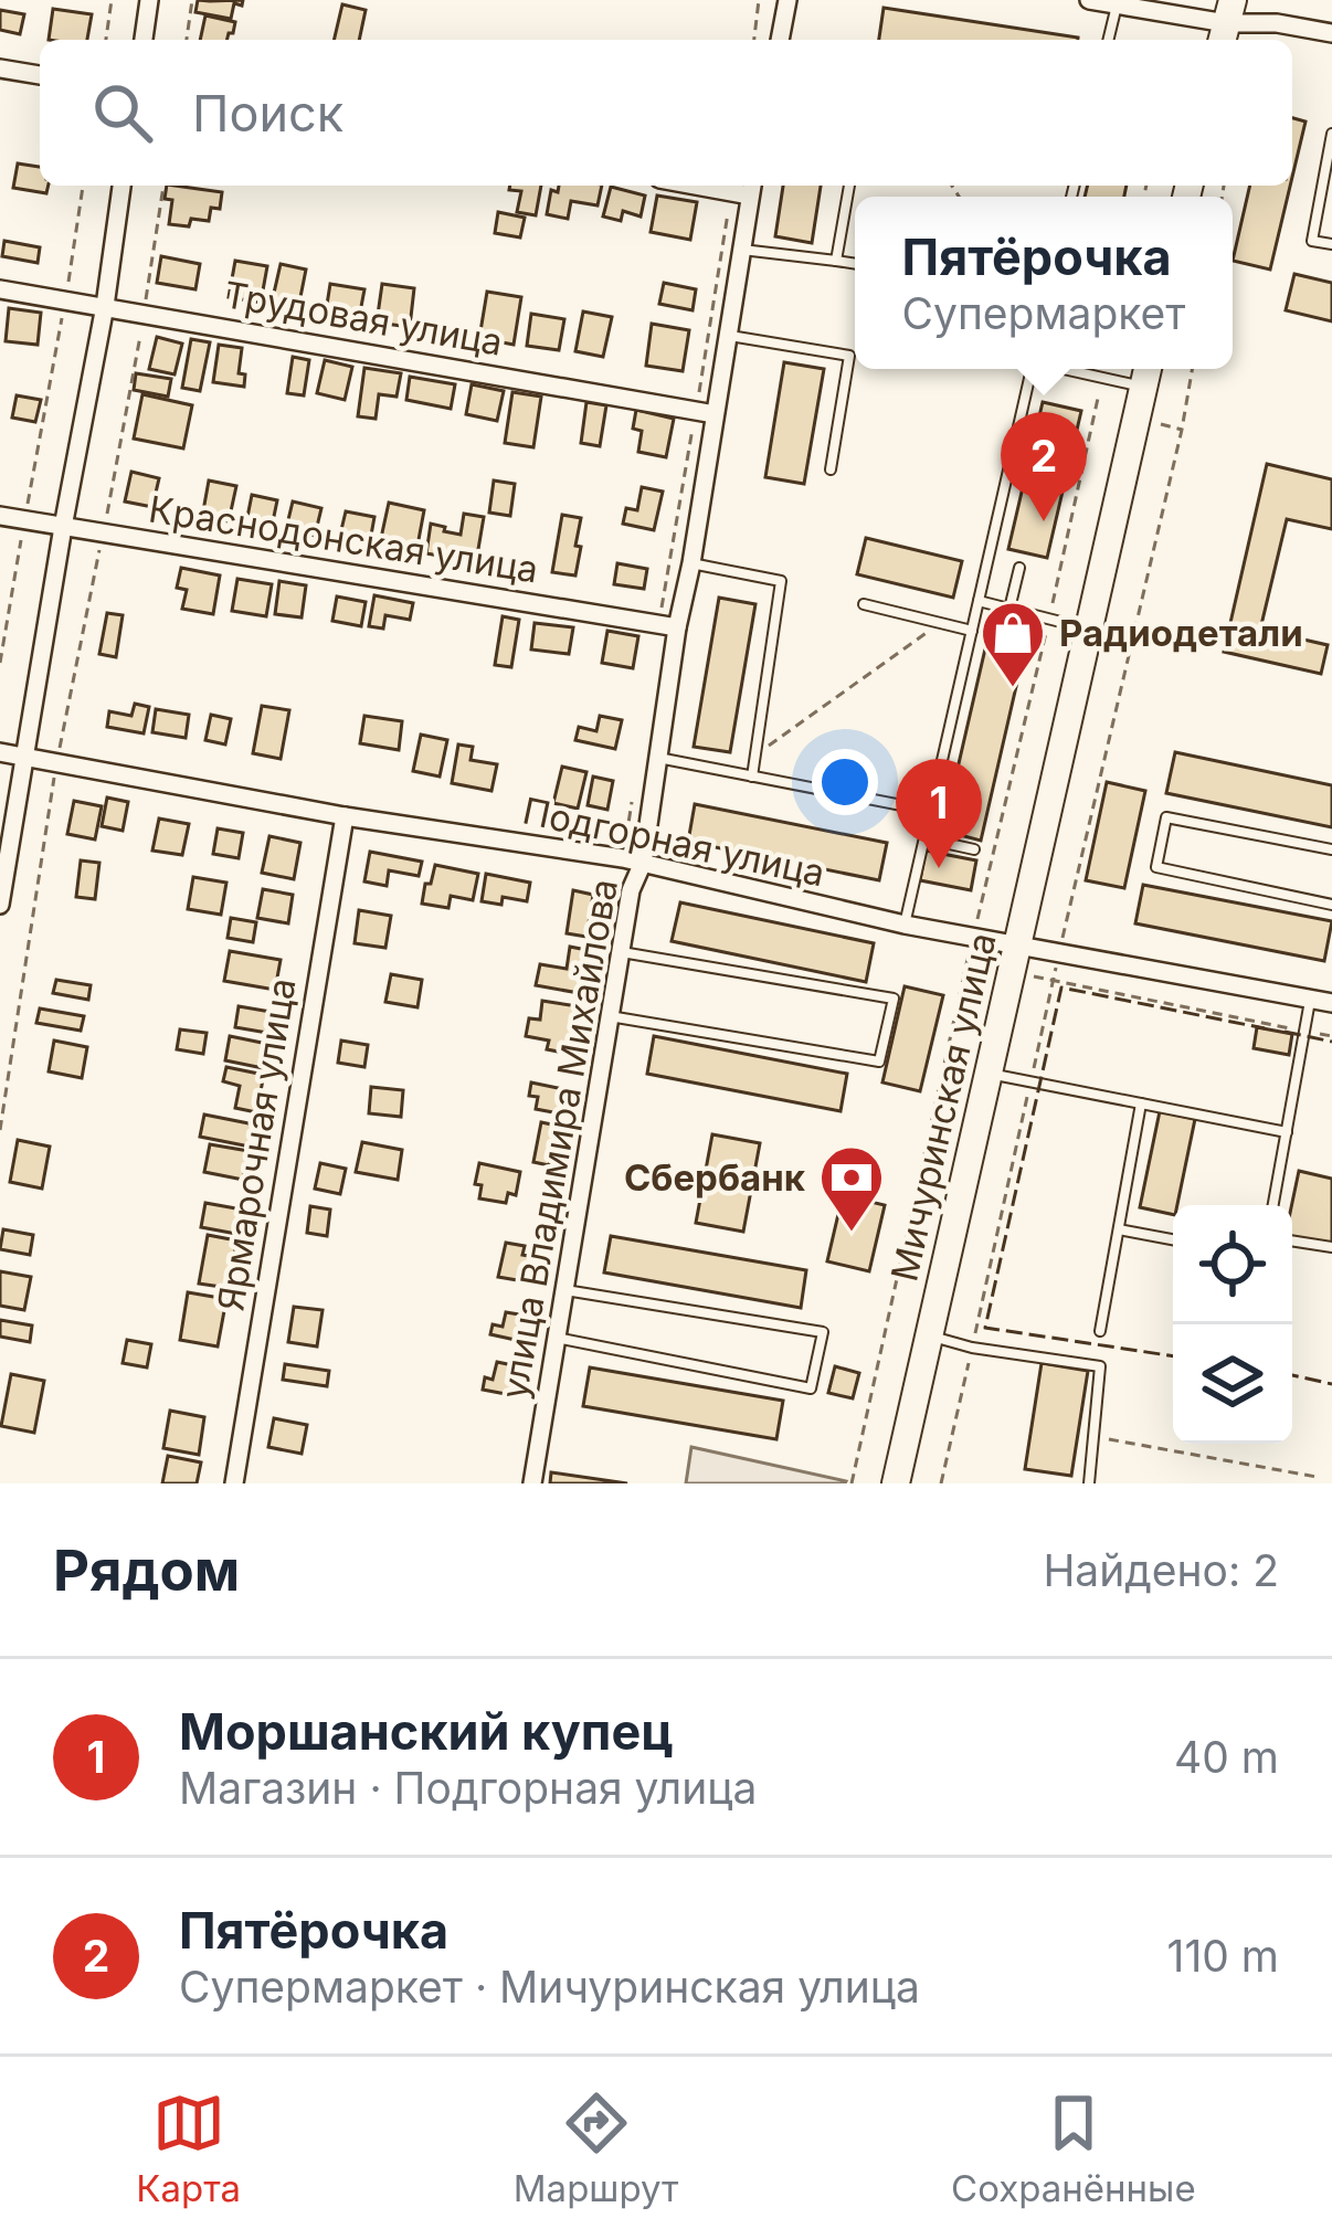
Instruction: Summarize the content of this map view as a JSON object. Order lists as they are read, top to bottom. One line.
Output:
{"streets":{"main road":["Мичуринская улица"],"street":["Трудовая улица","Краснодонская улица","Подгорная улица","улица Владимира Михайлова","Ярмарочная улица"]},"crossings":[["Трудовая улица","улица Владимира Михайлова"],["Краснодонская улица","улица Владимира Михайлова"],["Подгорная улица","Мичуринская улица"],["Подгорная улица","улица Владимира Михайлова"],["Подгорная улица","Ярмарочная улица"]],"places":{"shop":["Радиодетали"],"bank":["Сбербанк"]},"page":{"search":"Поиск","popup":["Пятёрочка","Супермаркет"],"pins":["2","1"],"heading":["Рядом","Найдено: 2"],"list":[{"mark":"1","name":"Моршанский купец","note":"Магазин · Подгорная улица","value":"40 m"},{"mark":"2","name":"Пятёрочка","note":"Супермаркет · Мичуринская улица","value":"110 m"}],"nav":["Карта","Маршрут","Сохранённые"]}}
